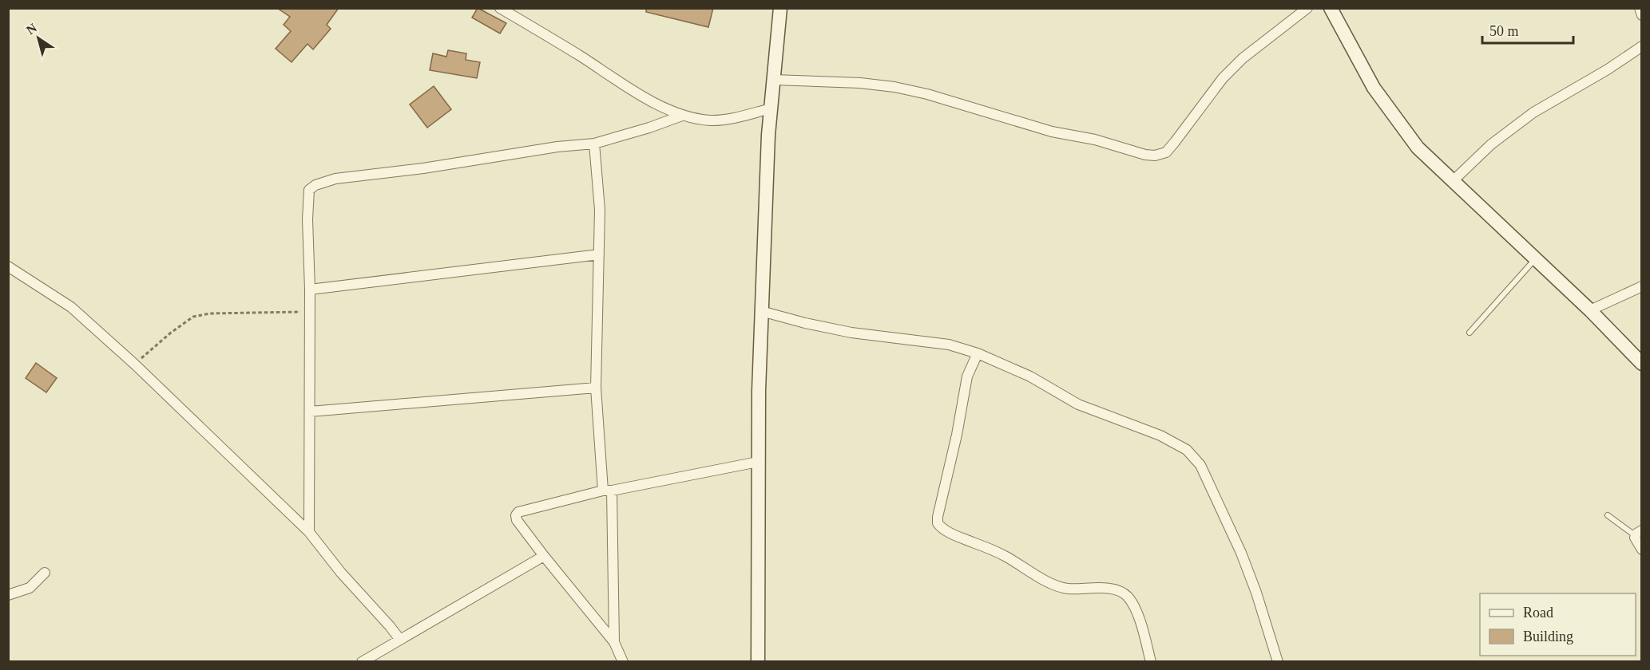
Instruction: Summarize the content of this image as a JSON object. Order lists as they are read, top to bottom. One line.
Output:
{"legend":["Road","Building"],"scale_bar":"50 m","north":"top left"}
